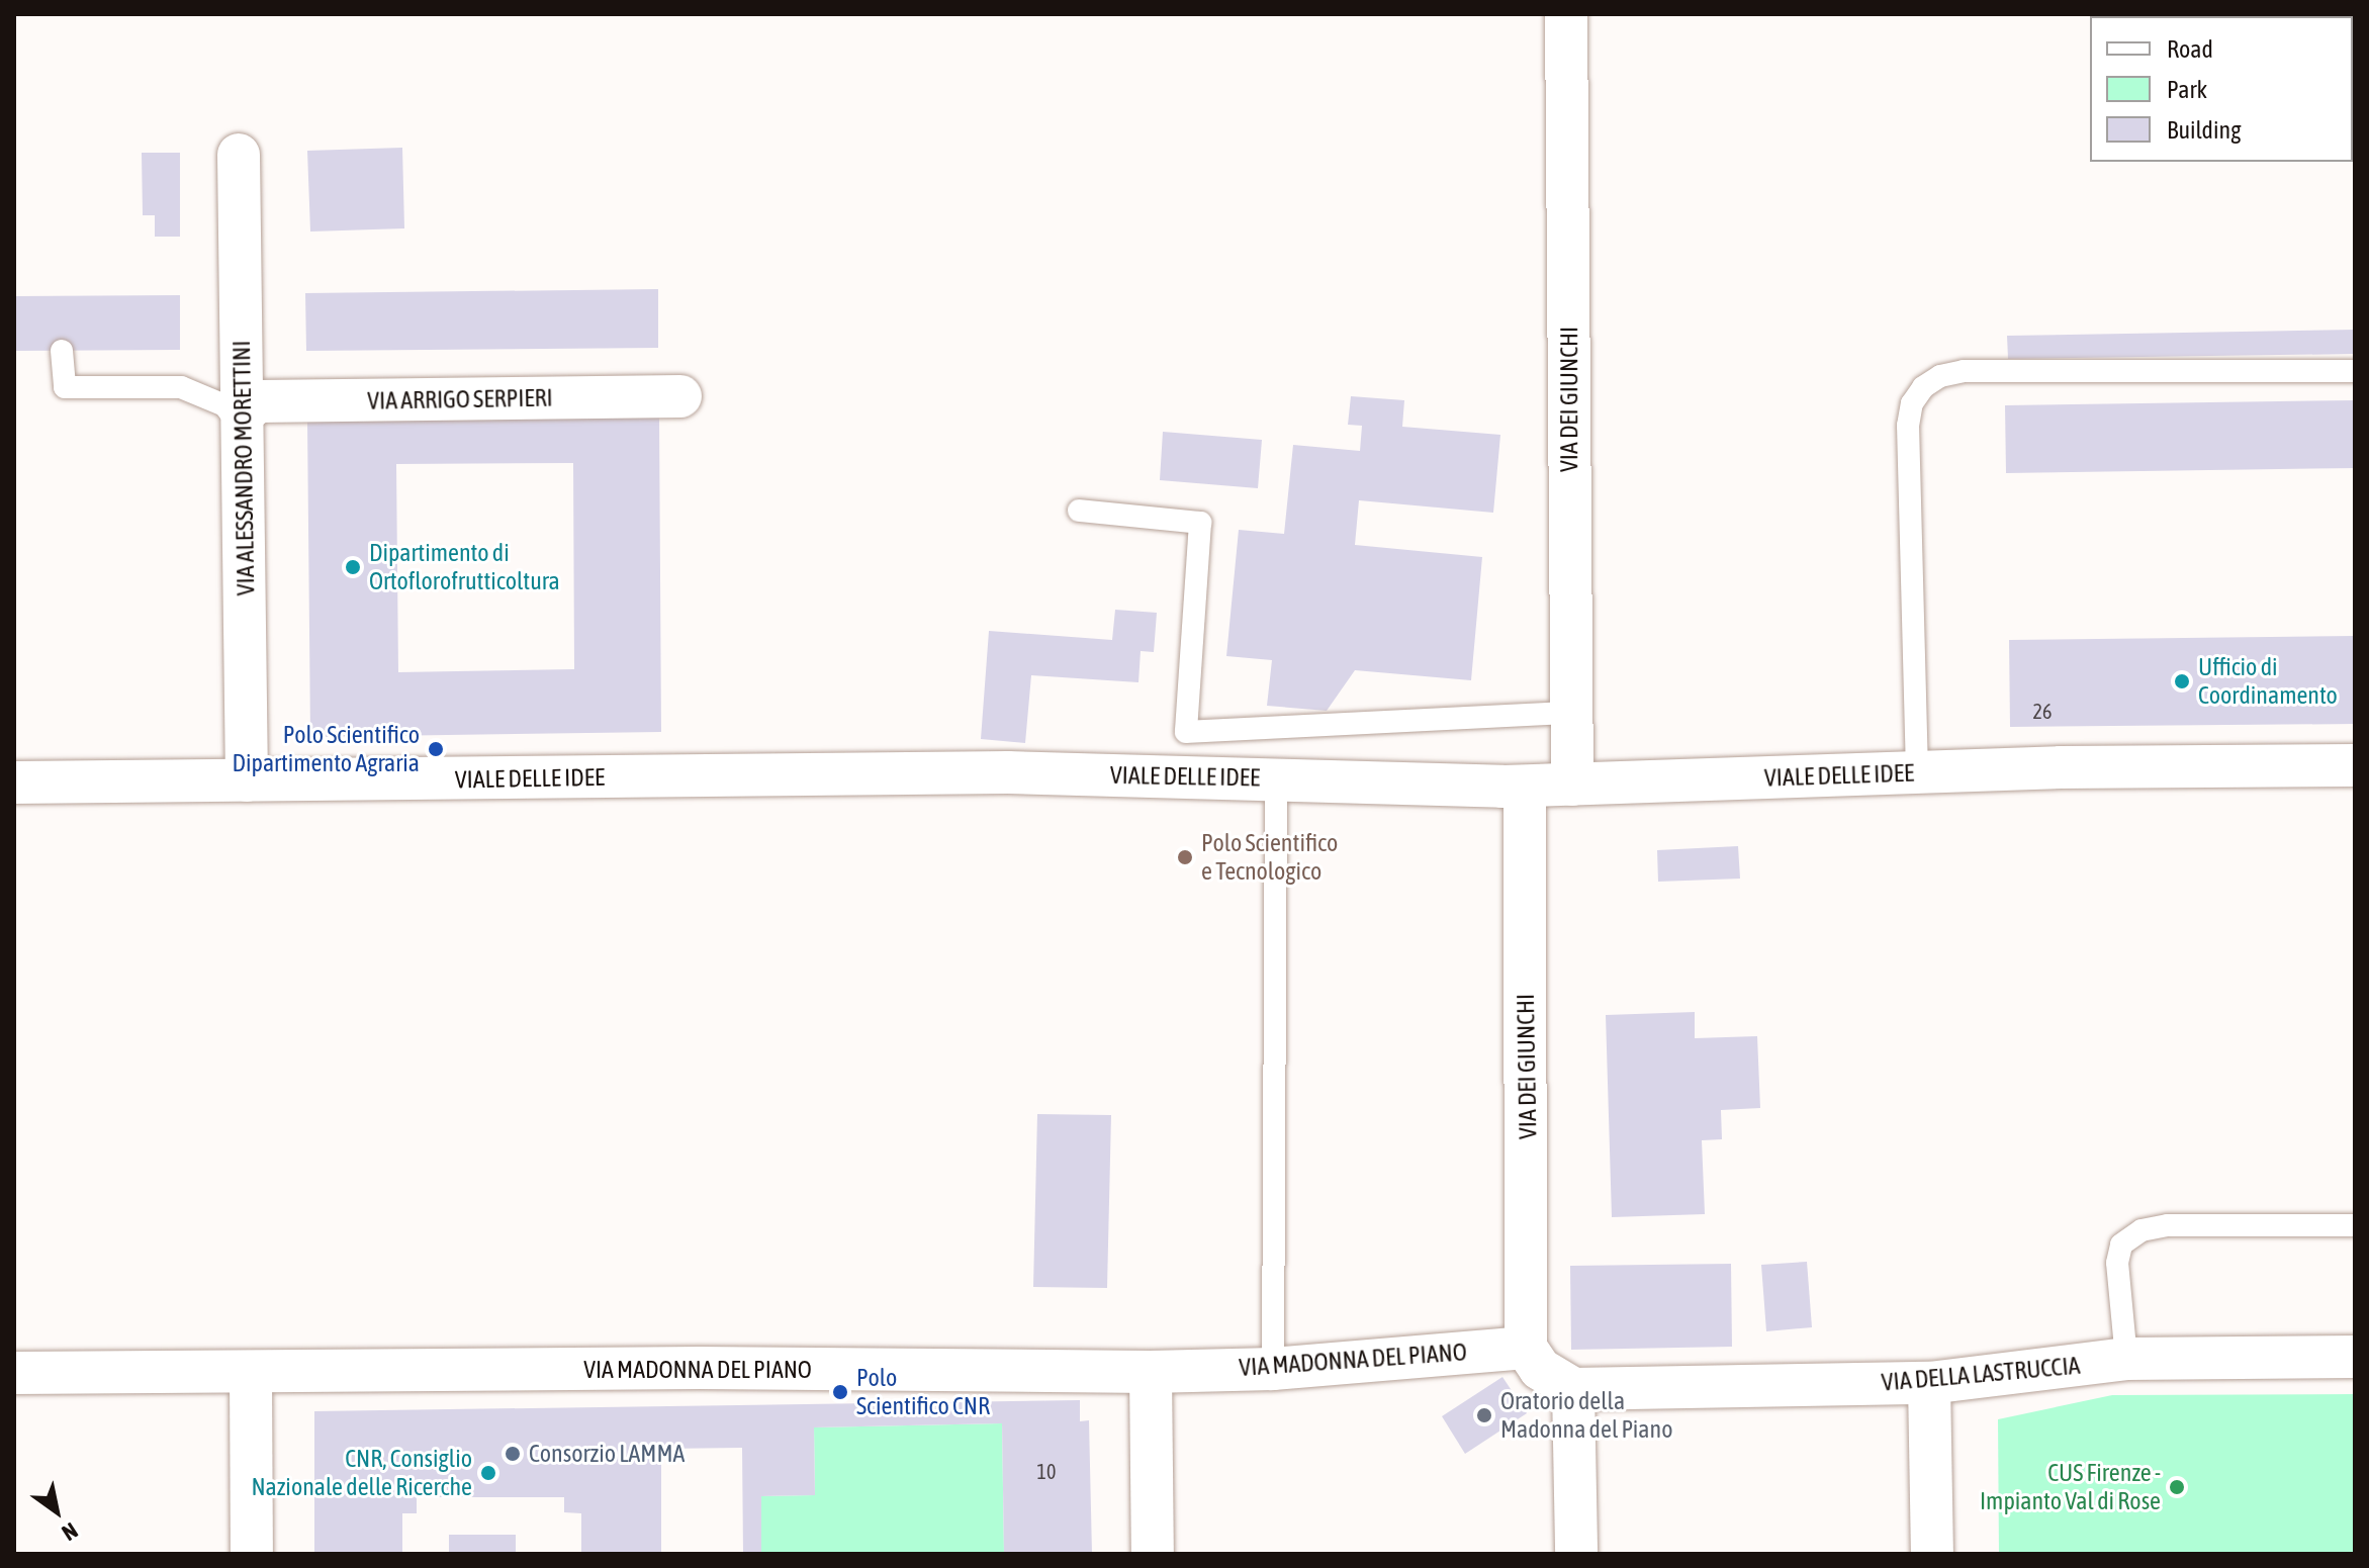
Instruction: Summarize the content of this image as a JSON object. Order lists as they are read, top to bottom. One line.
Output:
{"streets":{"street":["VIA ARRIGO SERPIERI","VIA DEI GIUNCHI","VIA ALESSANDRO MORETTINI","VIALE DELLE IDEE","VIA MADONNA DEL PIANO","VIA DELLA LASTRUCCIA"]},"crossings":[["VIA ARRIGO SERPIERI","VIA ALESSANDRO MORETTINI"],["VIA DEI GIUNCHI","VIALE DELLE IDEE"],["VIA DEI GIUNCHI","VIA MADONNA DEL PIANO"],["VIA ALESSANDRO MORETTINI","VIALE DELLE IDEE"]],"places":["Dipartimento di Ortoflorofrutticoltura","Ufficio di Coordinamento","Polo Scientifico Dipartimento Agraria","Polo Scientifico e Tecnologico","Polo Scientifico CNR","Oratorio della Madonna del Piano","Consorzio LAMMA","CNR, Consiglio Nazionale delle Ricerche","CUS Firenze - Impianto Val di Rose"],"house_numbers":["26","10"],"legend":["Road","Park","Building"],"north":"bottom right"}
